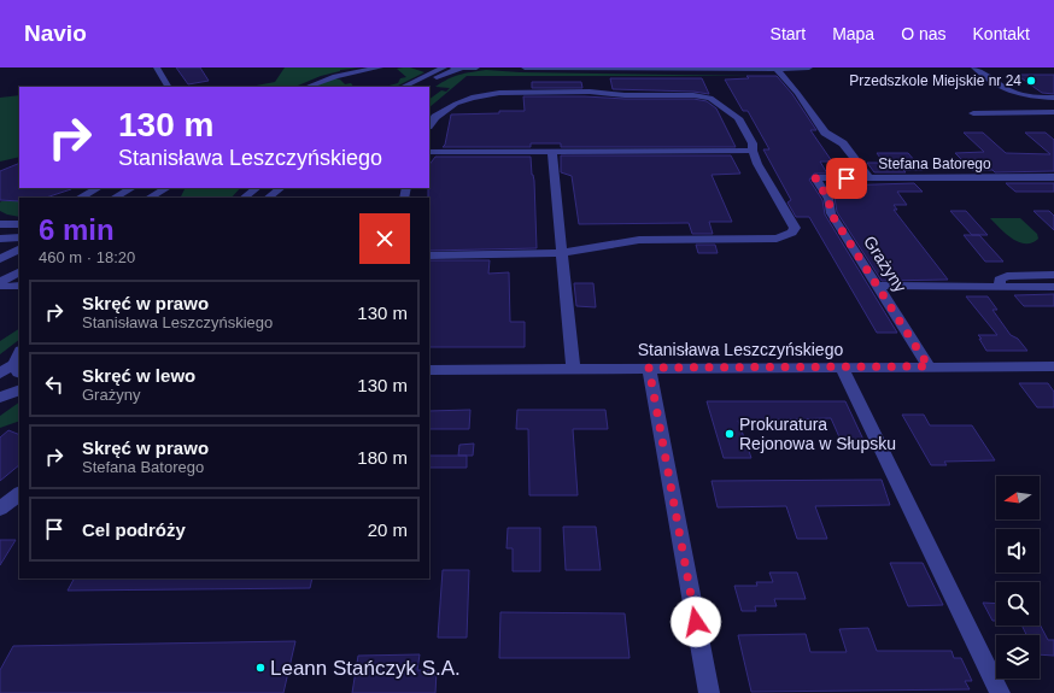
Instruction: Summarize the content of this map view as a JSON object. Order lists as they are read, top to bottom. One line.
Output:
{"streets":{"street":["Stefana Batorego","Grażyny","Stanisława Leszczyńskiego"]},"crossings":[["Stefana Batorego","Grażyny"],["Grażyny","Stanisława Leszczyńskiego"]],"places":["Przedszkole Miejskie nr 24","Prokuratura Rejonowa w Słupsku","Leann Stańczyk S.A."],"north":"left","page":{"header":"Navio","nav":["Start","Mapa","O nas","Kontakt"],"turn":["130 m","Stanisława Leszczyńskiego"],"heading":["6 min","460 m · 18:20"],"list":[{"name":"Skręć w prawo","note":"Stanisława Leszczyńskiego","value":"130 m"},{"name":"Skręć w lewo","note":"Grażyny","value":"130 m"},{"name":"Skręć w prawo","note":"Stefana Batorego","value":"180 m"},{"name":"Cel podróży","value":"20 m"}]}}
